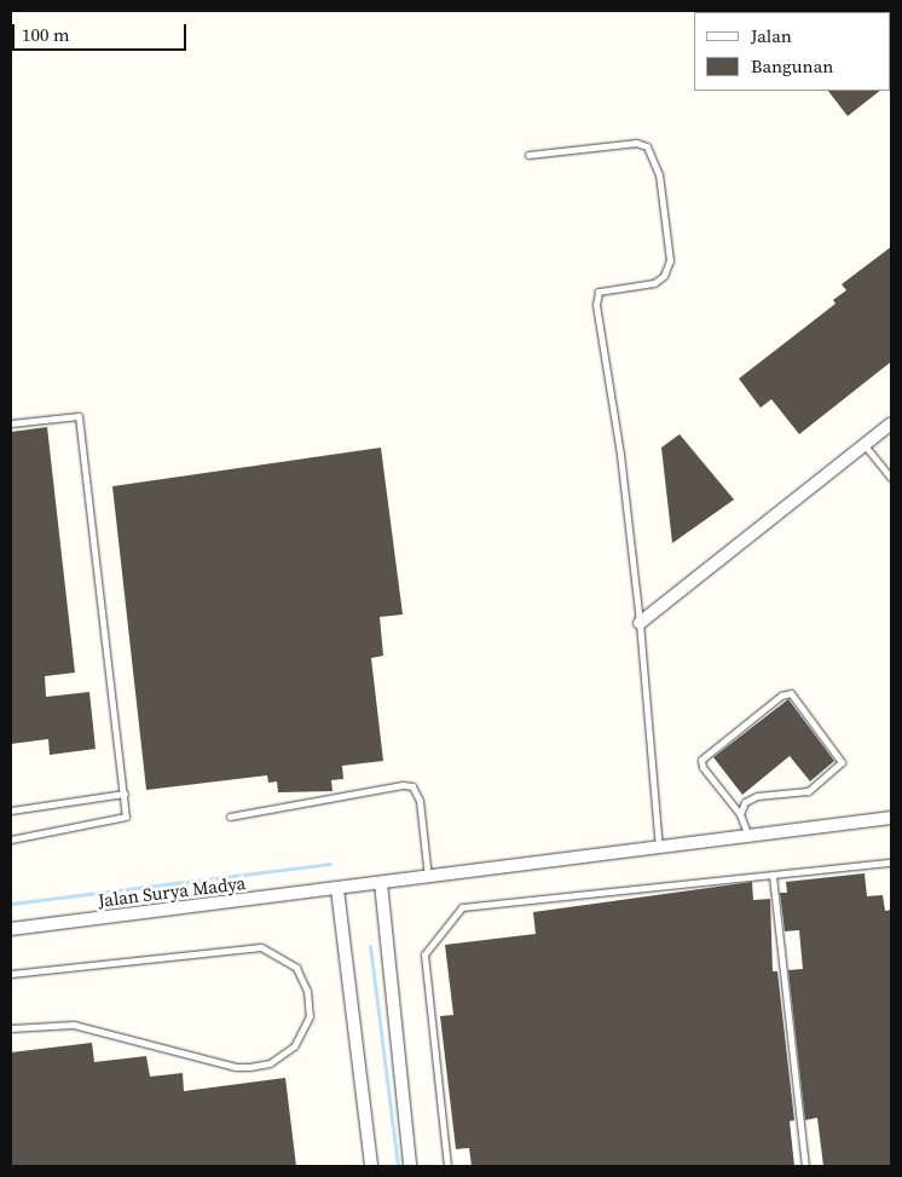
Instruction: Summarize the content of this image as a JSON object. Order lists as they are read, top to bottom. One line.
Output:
{"streets":{"street":["Jalan Surya Madya"]},"legend":["Jalan","Bangunan"],"scale_bar":"100 m"}
